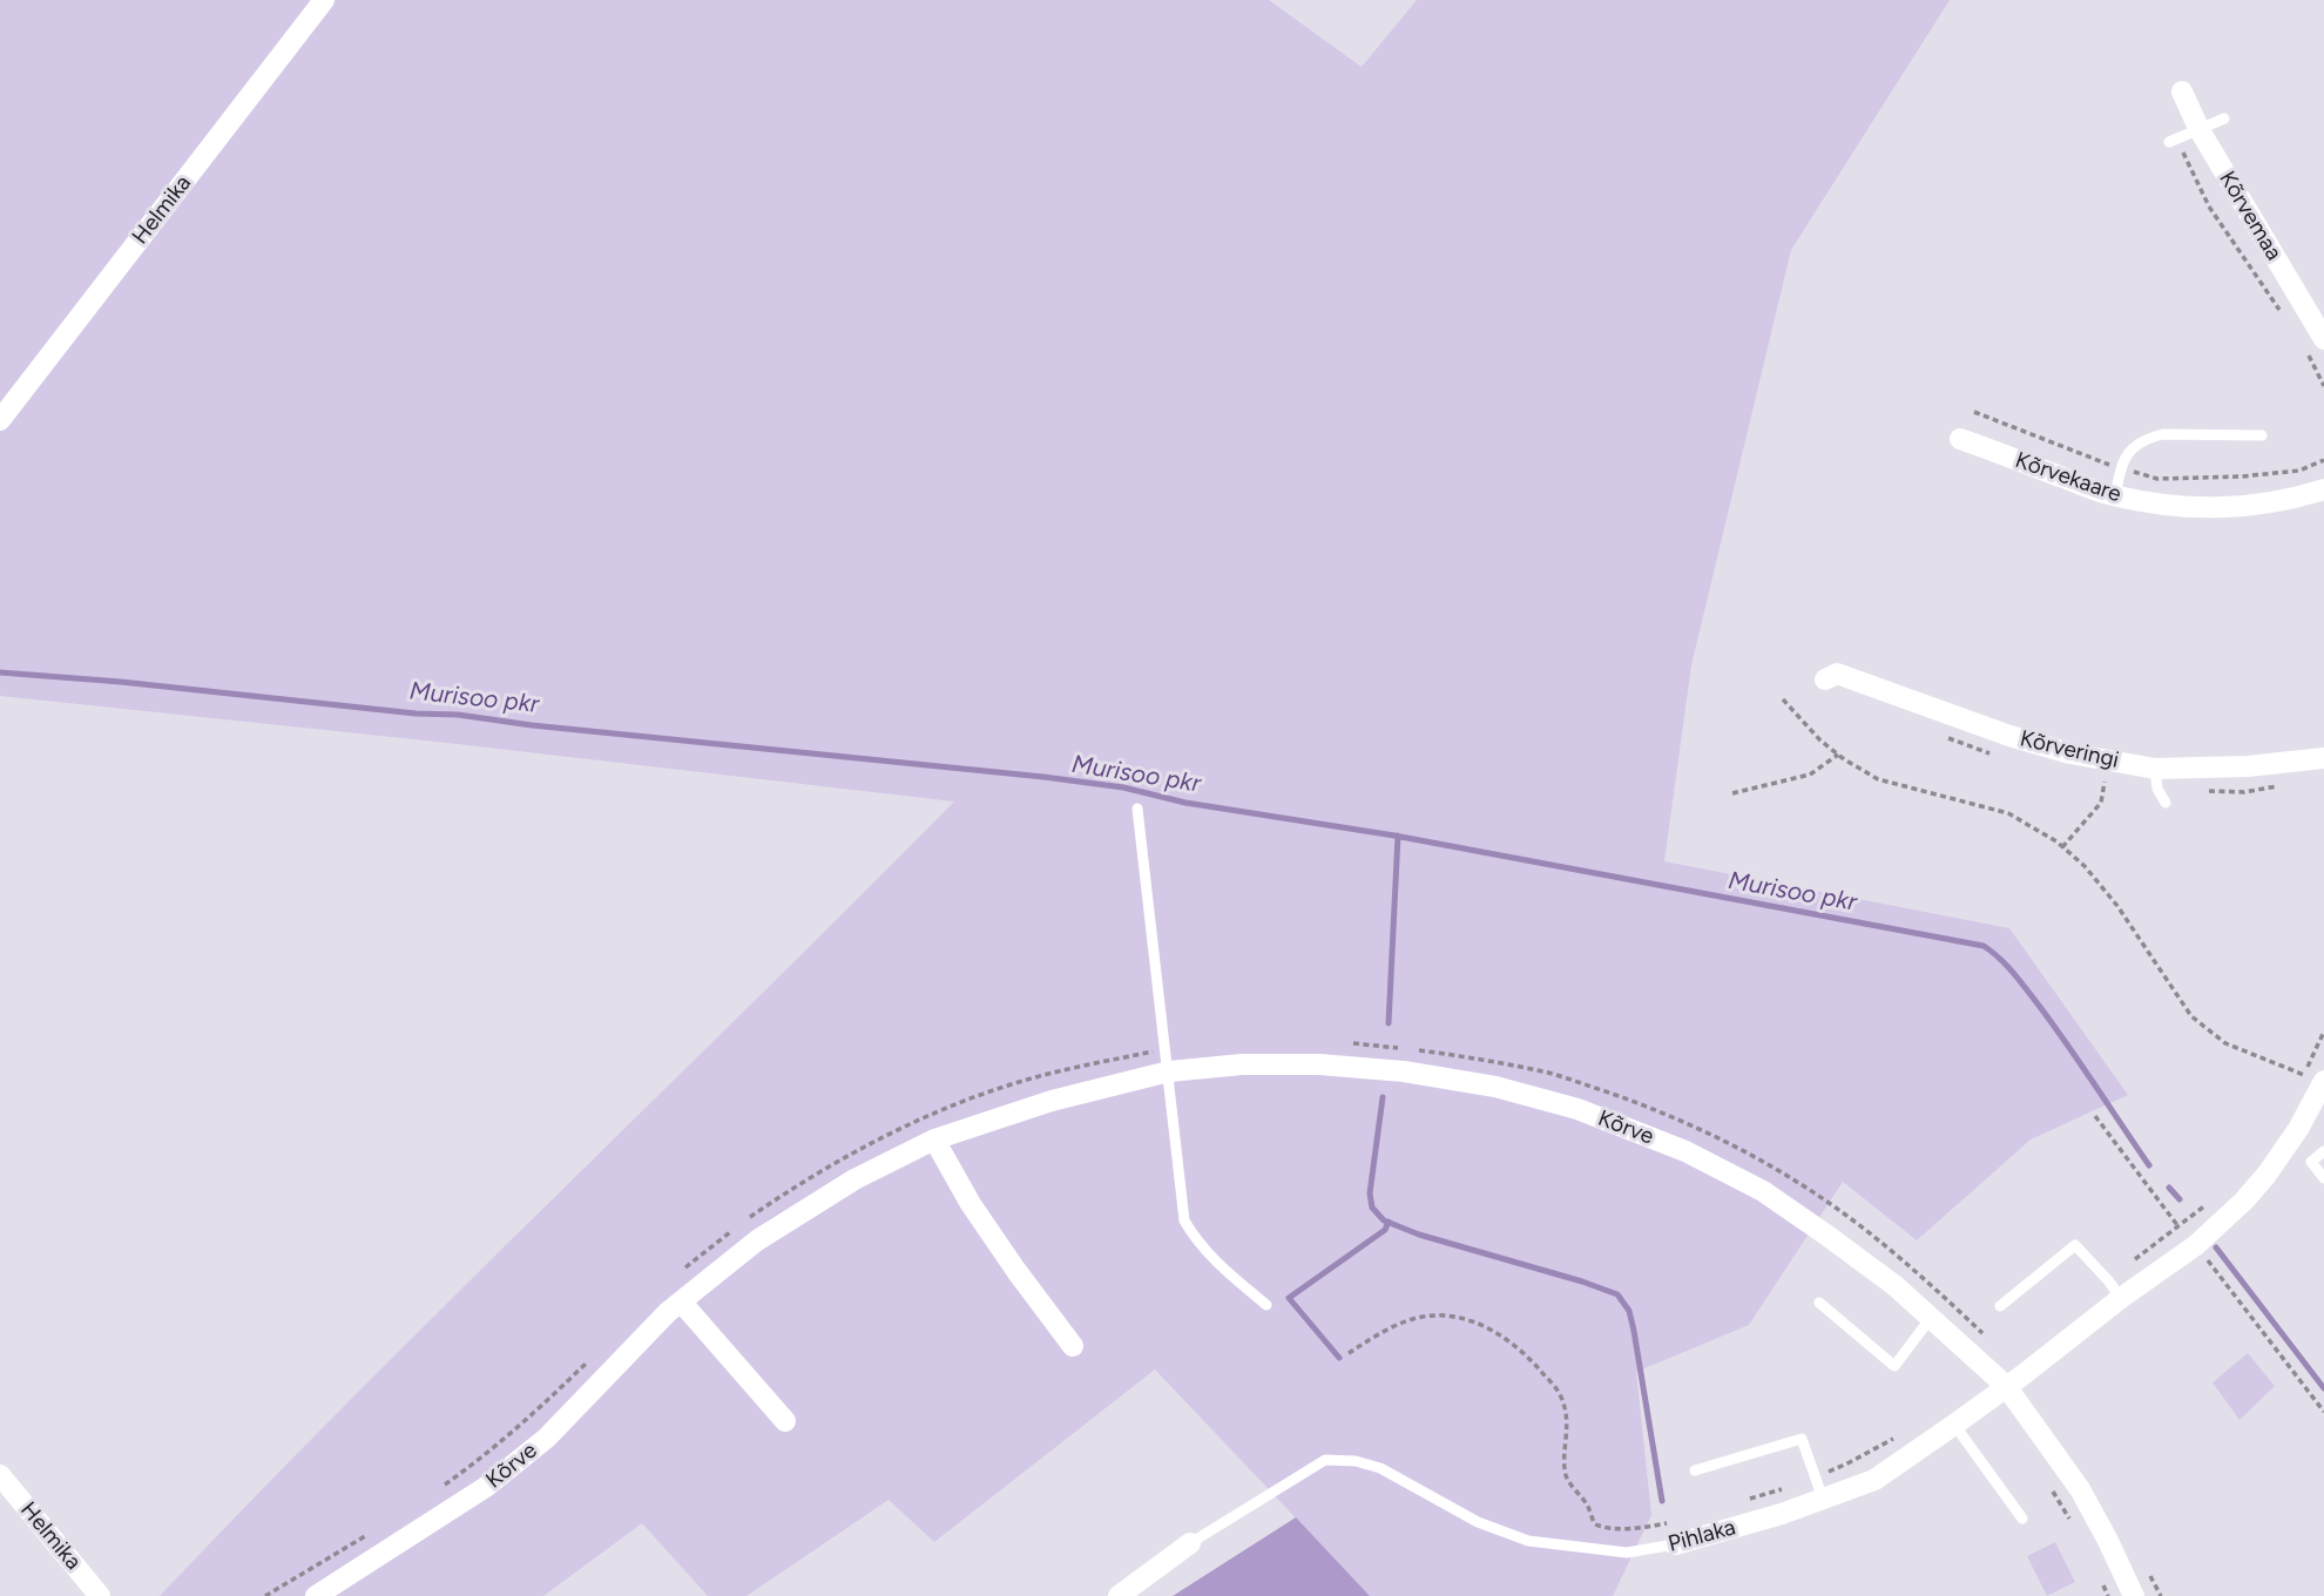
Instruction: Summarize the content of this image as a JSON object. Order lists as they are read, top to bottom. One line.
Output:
{"streets":{"street":["Helmika","Kõrvemaa","Kõrvekaare","Kõrveringi","Kõrve","Pihlaka"]},"crossings":[["Kõrve","Pihlaka"]],"water":["Murisoo pkr"]}
